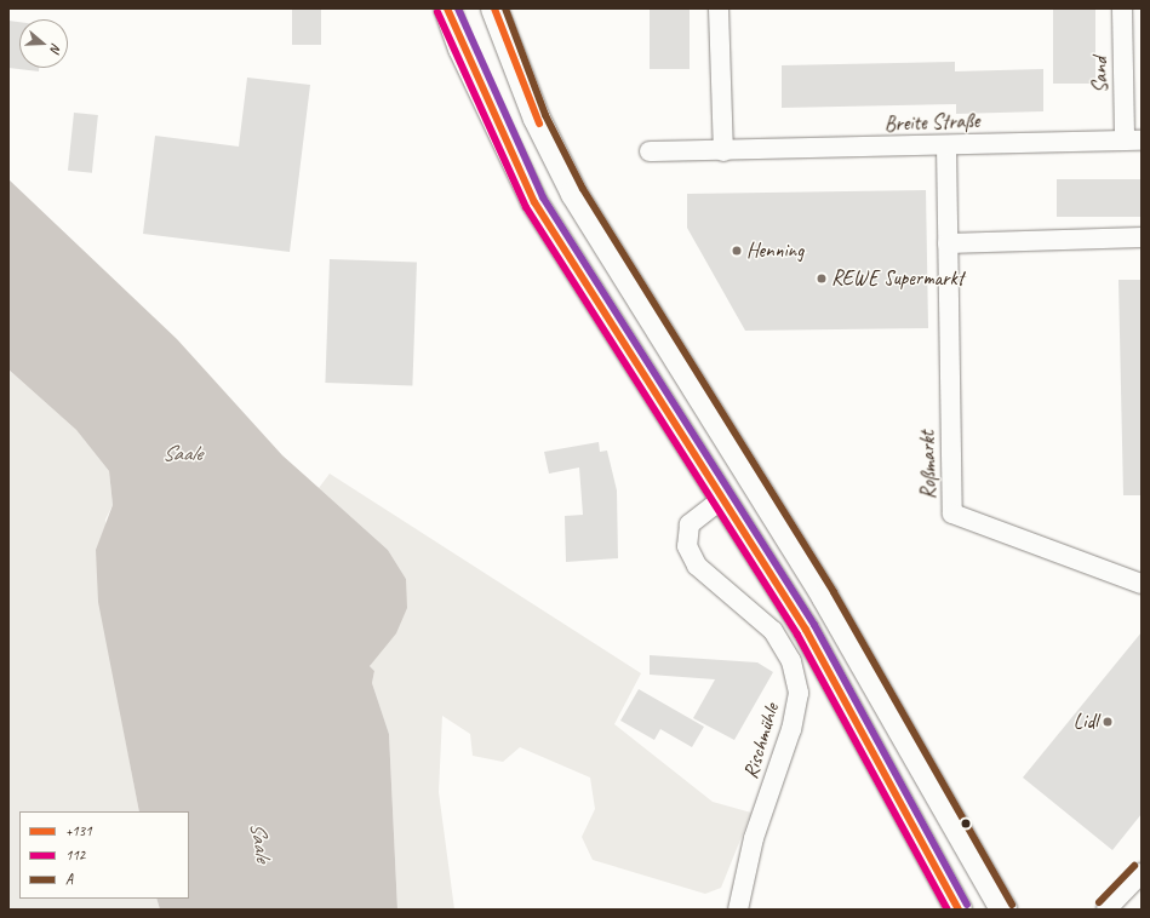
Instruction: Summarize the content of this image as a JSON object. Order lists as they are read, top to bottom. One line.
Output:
{"streets":{"street":["Sand","Breite Straße","Roßmarkt","Rischmühle"]},"crossings":[["Sand","Breite Straße"],["Breite Straße","Roßmarkt"]],"water":["Saale"],"places":["Henning","REWE Supermarkt","Lidl"],"lines":["transit line +131","transit line A","transit line 112"],"legend":["+131","112","A"],"north":"right"}
